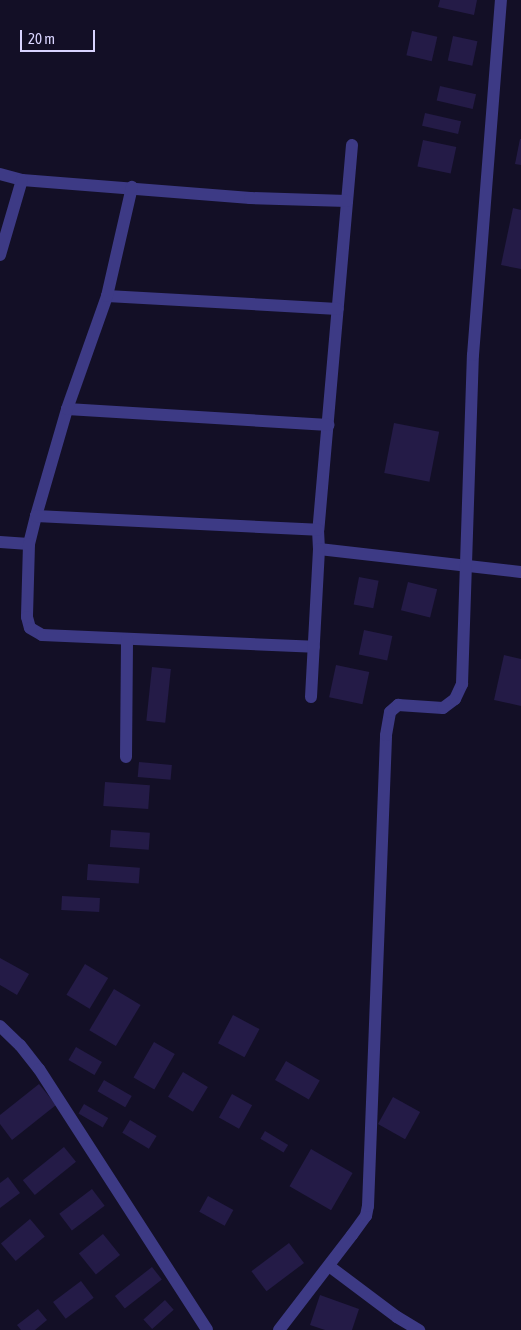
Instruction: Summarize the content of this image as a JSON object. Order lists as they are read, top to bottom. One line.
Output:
{"scale_bar":"20 m"}
